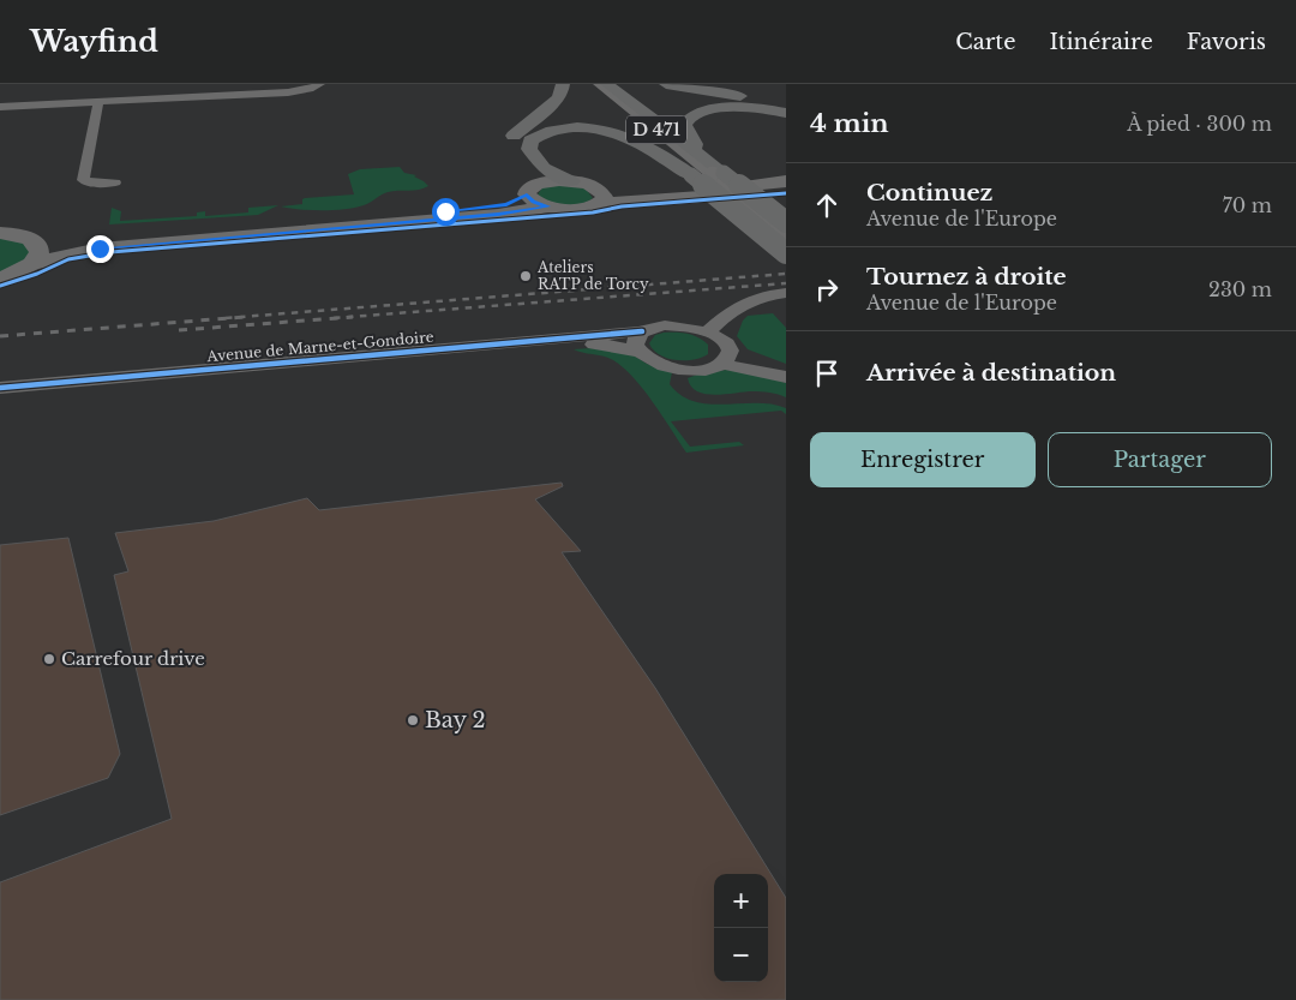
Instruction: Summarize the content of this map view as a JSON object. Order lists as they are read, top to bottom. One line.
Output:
{"streets":{"main road":["D 471"],"street":["Avenue de Marne-et-Gondoire"]},"places":["Ateliers RATP de Torcy","Carrefour drive","Bay 2"],"page":{"header":"Wayfind","nav":["Carte","Itinéraire","Favoris"],"heading":["4 min","À pied · 300 m"],"list":[["Continuez","Avenue de l'Europe","70 m"],["Tournez à droite","Avenue de l'Europe","230 m"],"Arrivée à destination"],"buttons":["Enregistrer","Partager"],"map_buttons":["+","−"]}}
